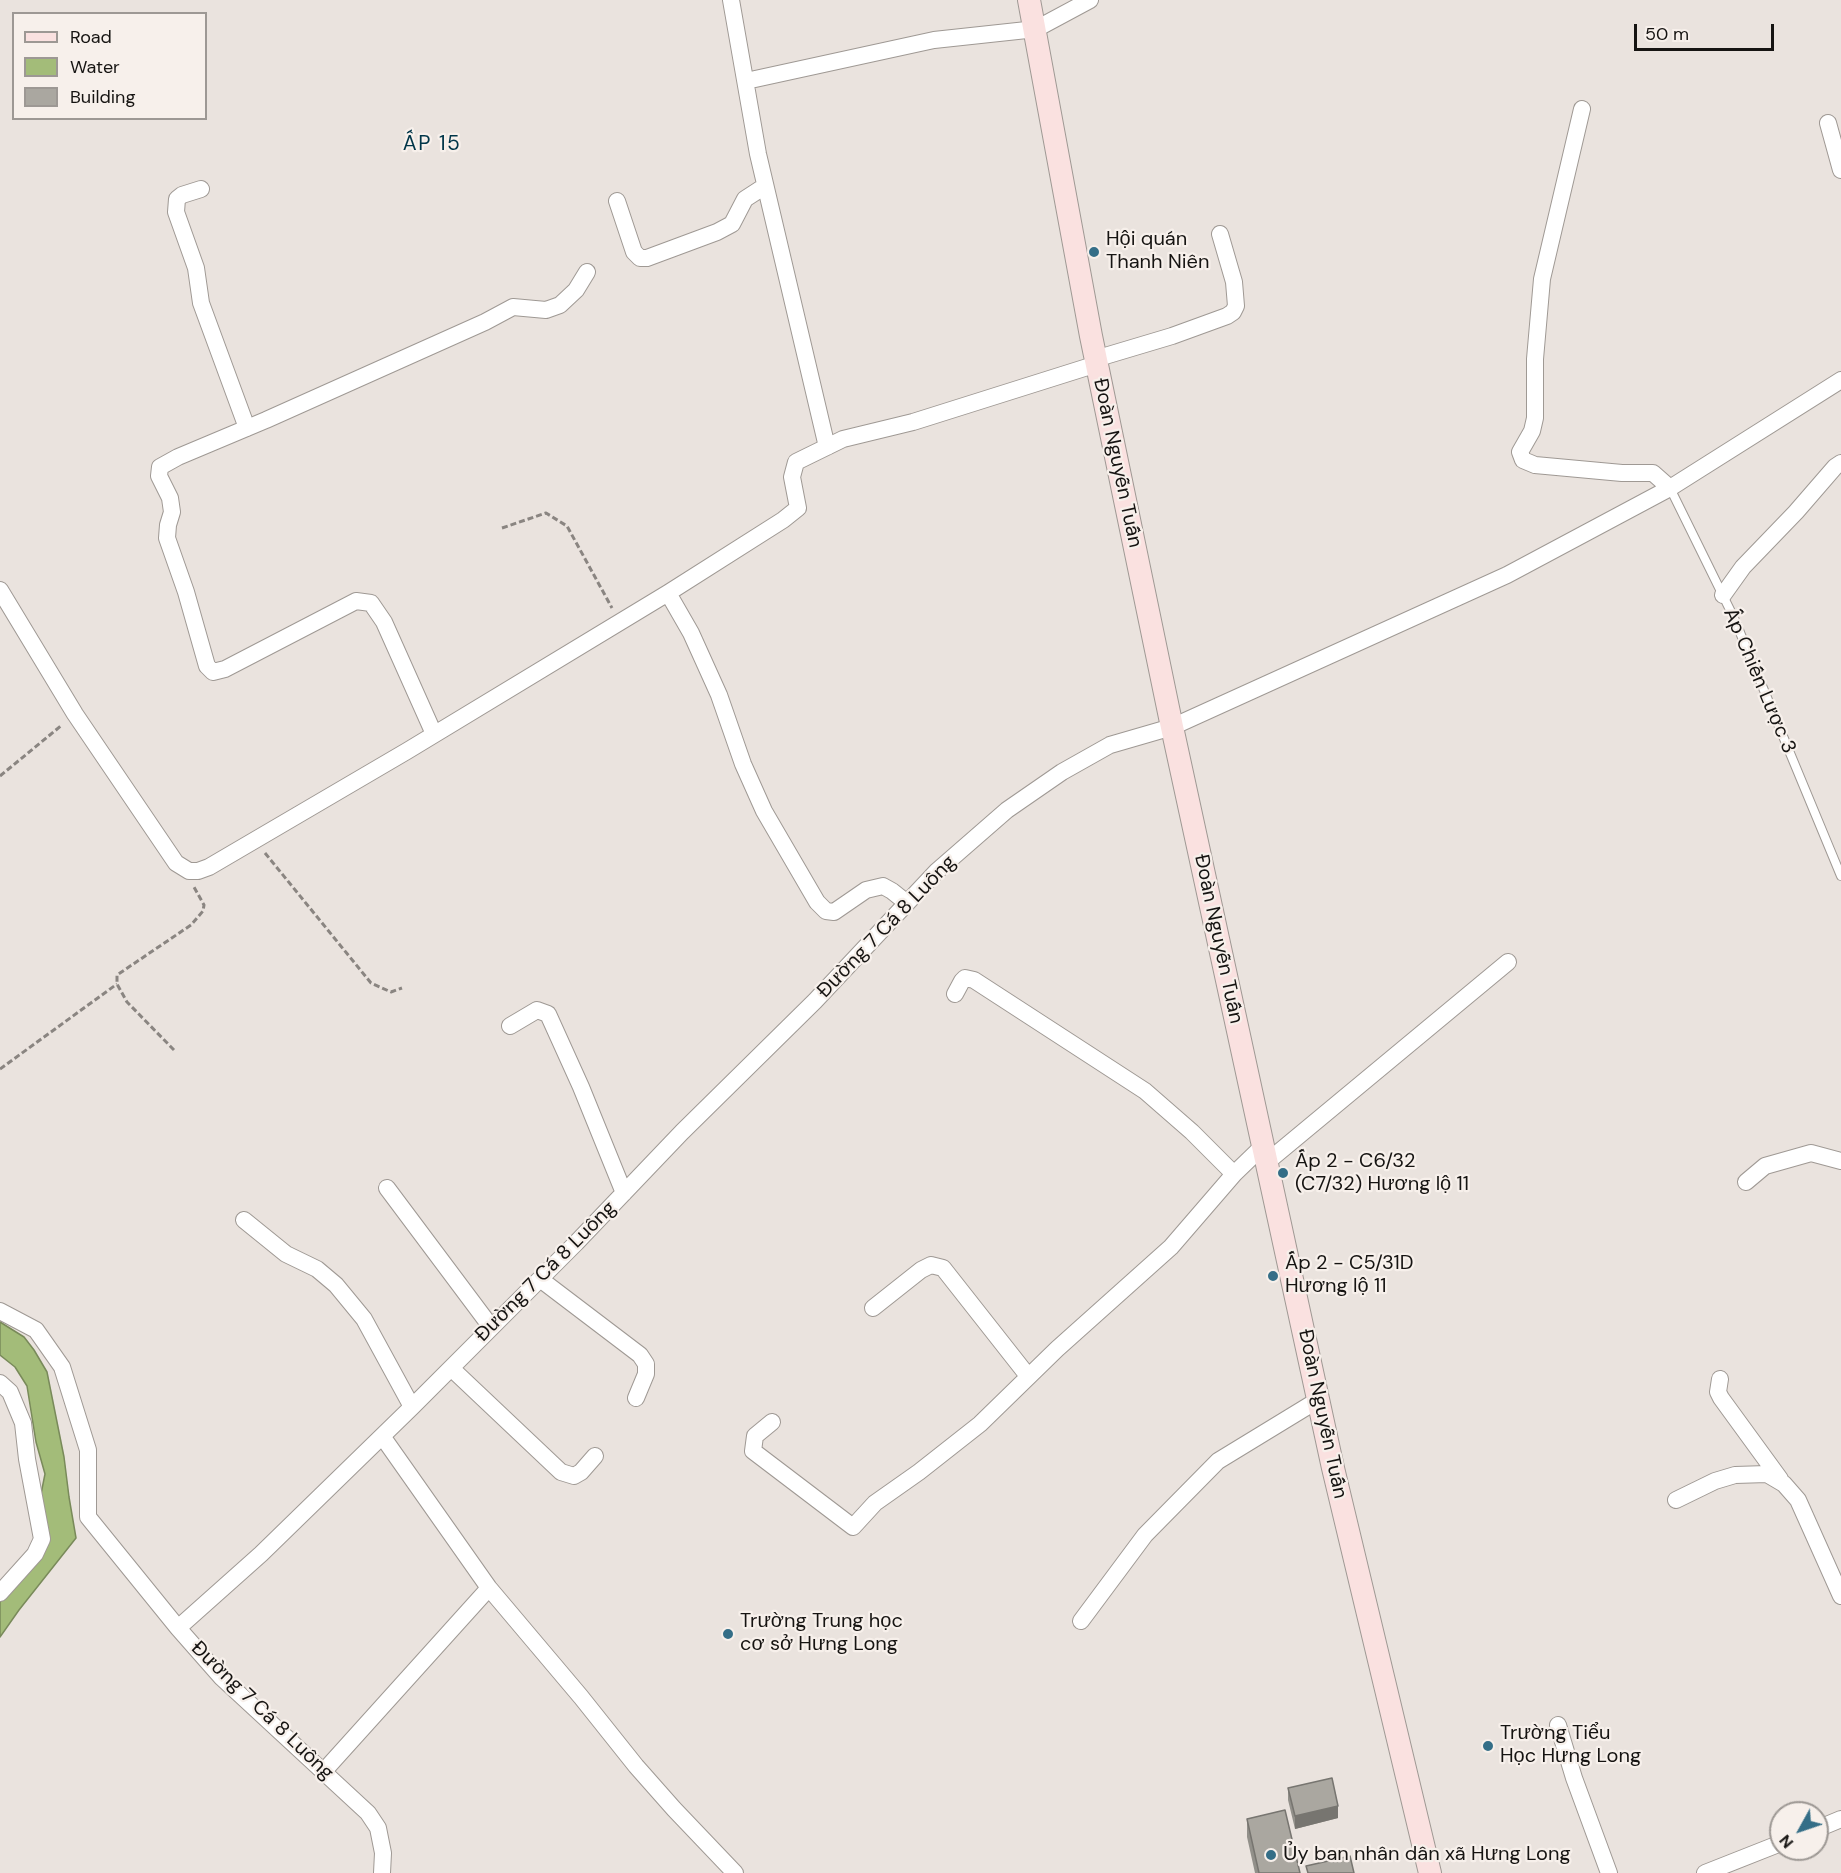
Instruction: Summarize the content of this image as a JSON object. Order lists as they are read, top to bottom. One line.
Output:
{"streets":{"main road":["Đoàn Nguyễn Tuấn"],"street":["Đường 7 Cá 8 Luông"],"lane":["Ấp Chiến Lược 3"]},"crossings":[["Đoàn Nguyễn Tuấn","Đường 7 Cá 8 Luông"],["Ấp Chiến Lược 3","Đường 7 Cá 8 Luông"]],"districts":["ẤP 15"],"places":["Hội quán Thanh Niên","Ấp 2 - C6/32 (C7/32) Hương lộ 11","Ấp 2 - C5/31D Hương lộ 11","Trường Trung học cơ sở Hưng Long","Trường Tiểu Học Hưng Long","Ủy ban nhân dân xã Hưng Long"],"legend":["Road","Water","Building"],"scale_bar":"50 m","north":"bottom left"}
